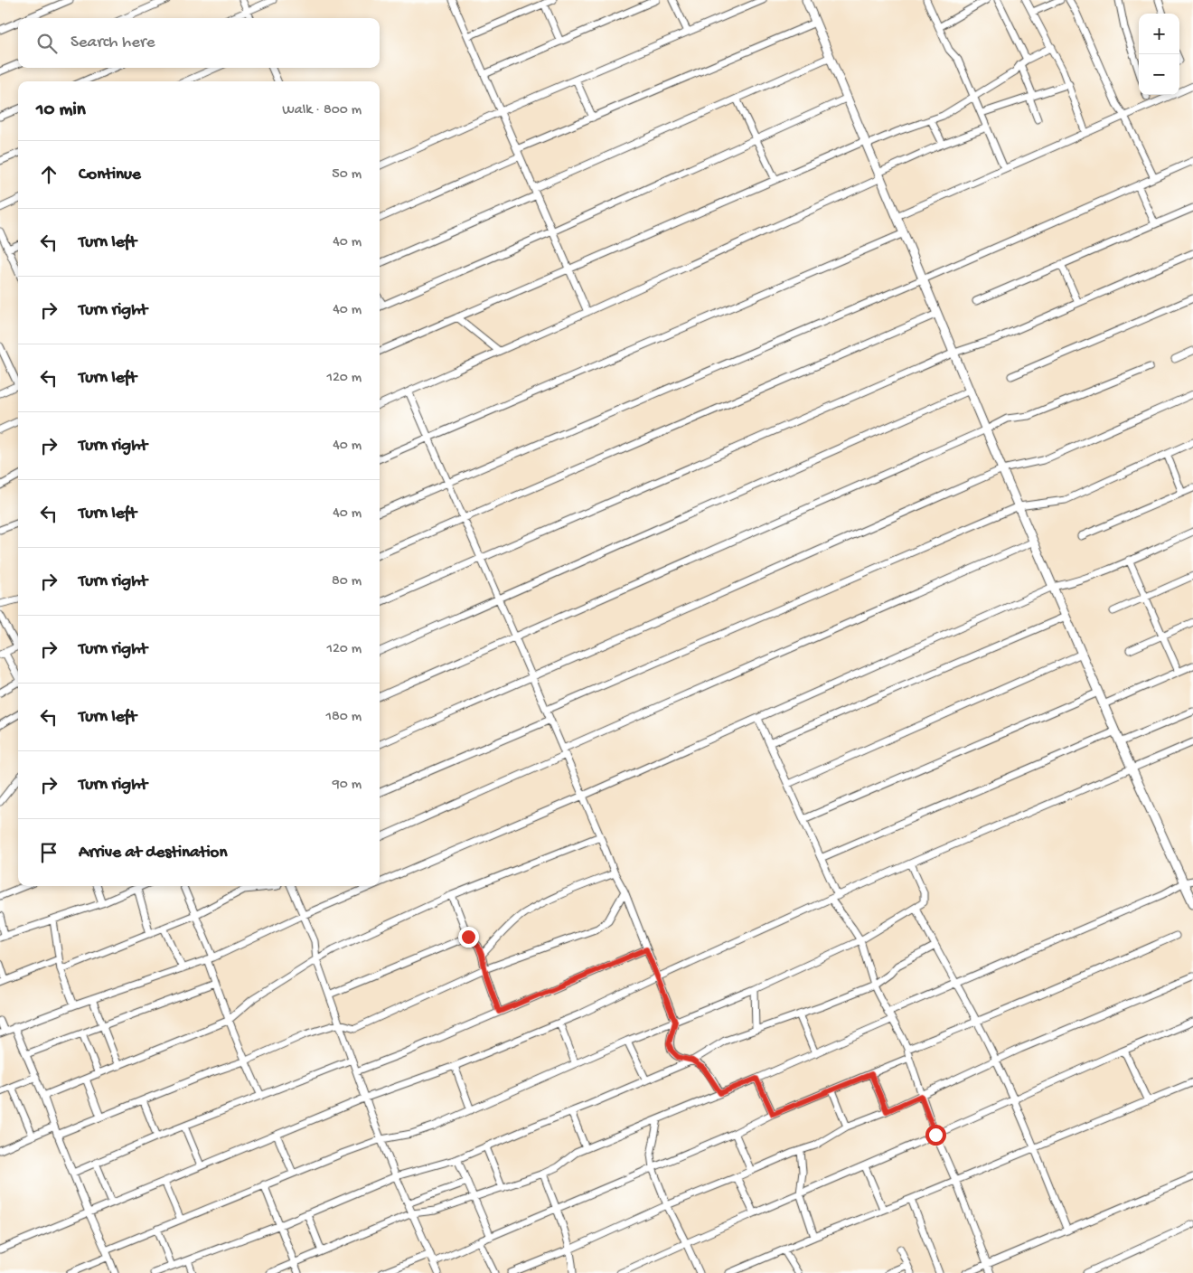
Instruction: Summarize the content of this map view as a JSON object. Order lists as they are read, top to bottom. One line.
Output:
{"page":{"map_buttons":["+","−"],"search":"Search here","heading":["10 min","Walk · 800 m"],"list":[["Continue","50 m"],["Turn left","40 m"],["Turn right","40 m"],["Turn left","120 m"],["Turn right","40 m"],["Turn left","40 m"],["Turn right","80 m"],["Turn right","120 m"],["Turn left","180 m"],["Turn right","90 m"],"Arrive at destination"]}}
